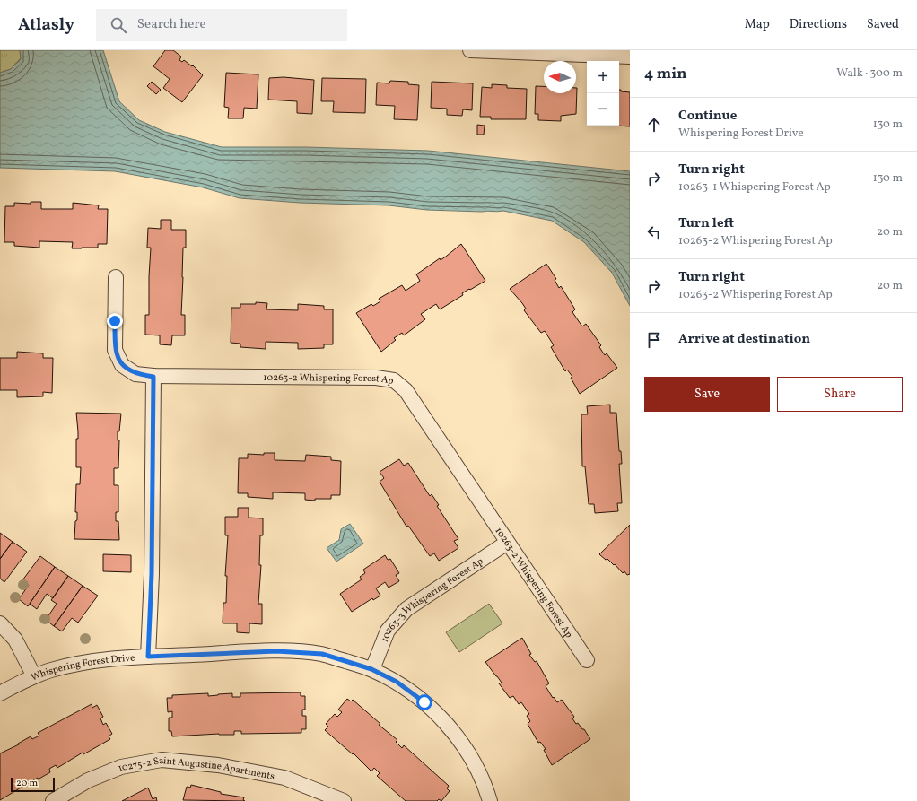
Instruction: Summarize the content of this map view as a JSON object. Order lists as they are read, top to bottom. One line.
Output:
{"streets":{"street":["10263-2 Whispering Forest Ap","10263-3 Whispering Forest Ap","Whispering Forest Drive","10275-2 Saint Augustine Apartments"]},"crossings":[["10263-2 Whispering Forest Ap","10263-3 Whispering Forest Ap"],["10263-3 Whispering Forest Ap","Whispering Forest Drive"]],"scale_bar":"20 m","north":"left","page":{"header":"Atlasly","search":"Search here","nav":["Map","Directions","Saved"],"heading":["4 min","Walk · 300 m"],"map_buttons":["+","−"],"list":[["Continue","Whispering Forest Drive","130 m"],["Turn right","10263-1 Whispering Forest Ap","130 m"],["Turn left","10263-2 Whispering Forest Ap","20 m"],["Turn right","10263-2 Whispering Forest Ap","20 m"],"Arrive at destination"],"buttons":["Save","Share"],"scale":"20 m"}}
